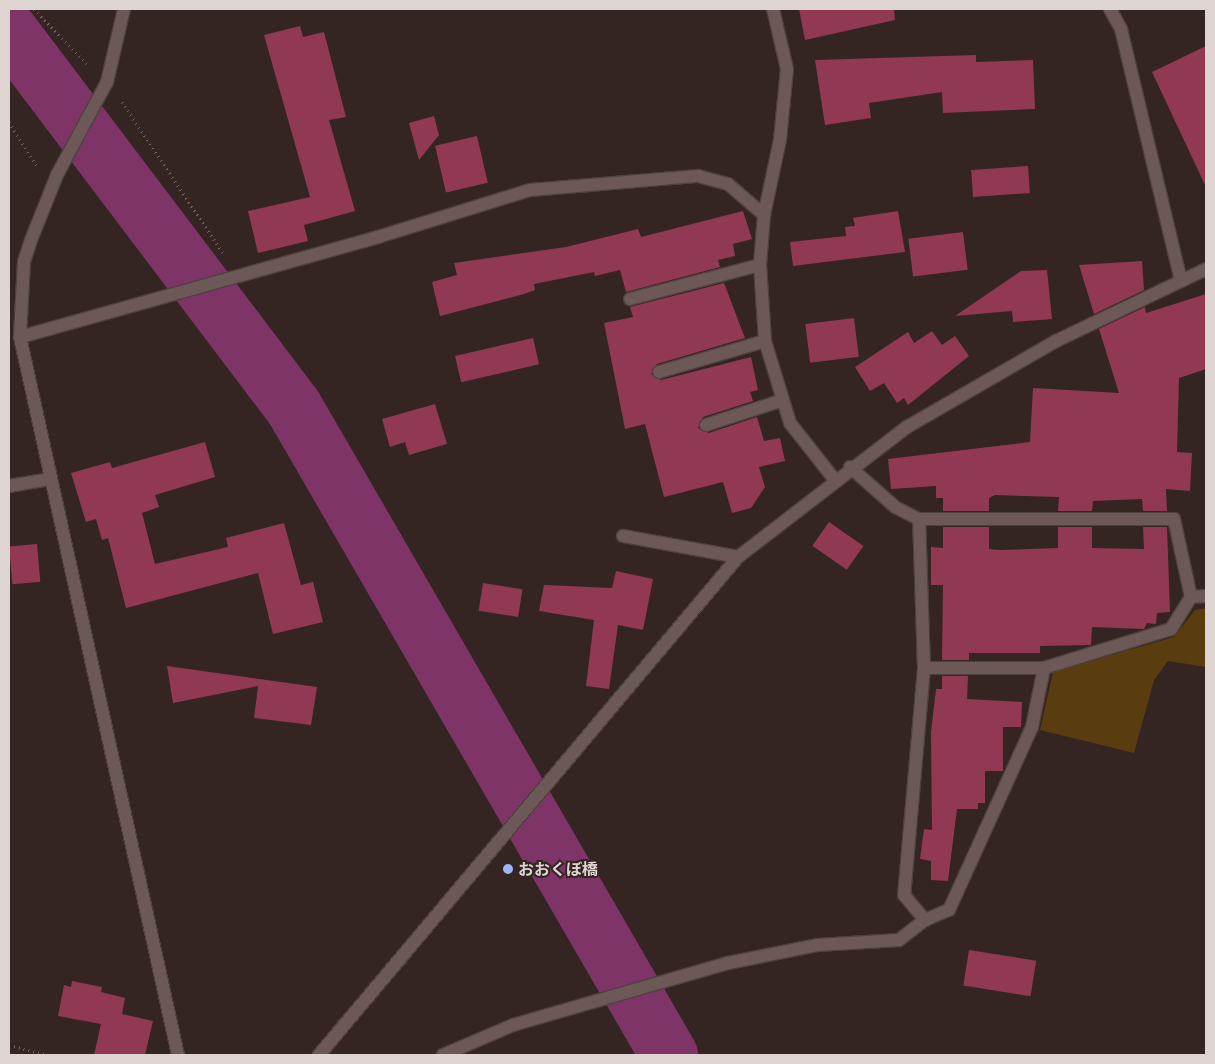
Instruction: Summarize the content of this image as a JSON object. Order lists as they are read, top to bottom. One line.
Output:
{"places":["おおくぼ橋"]}
